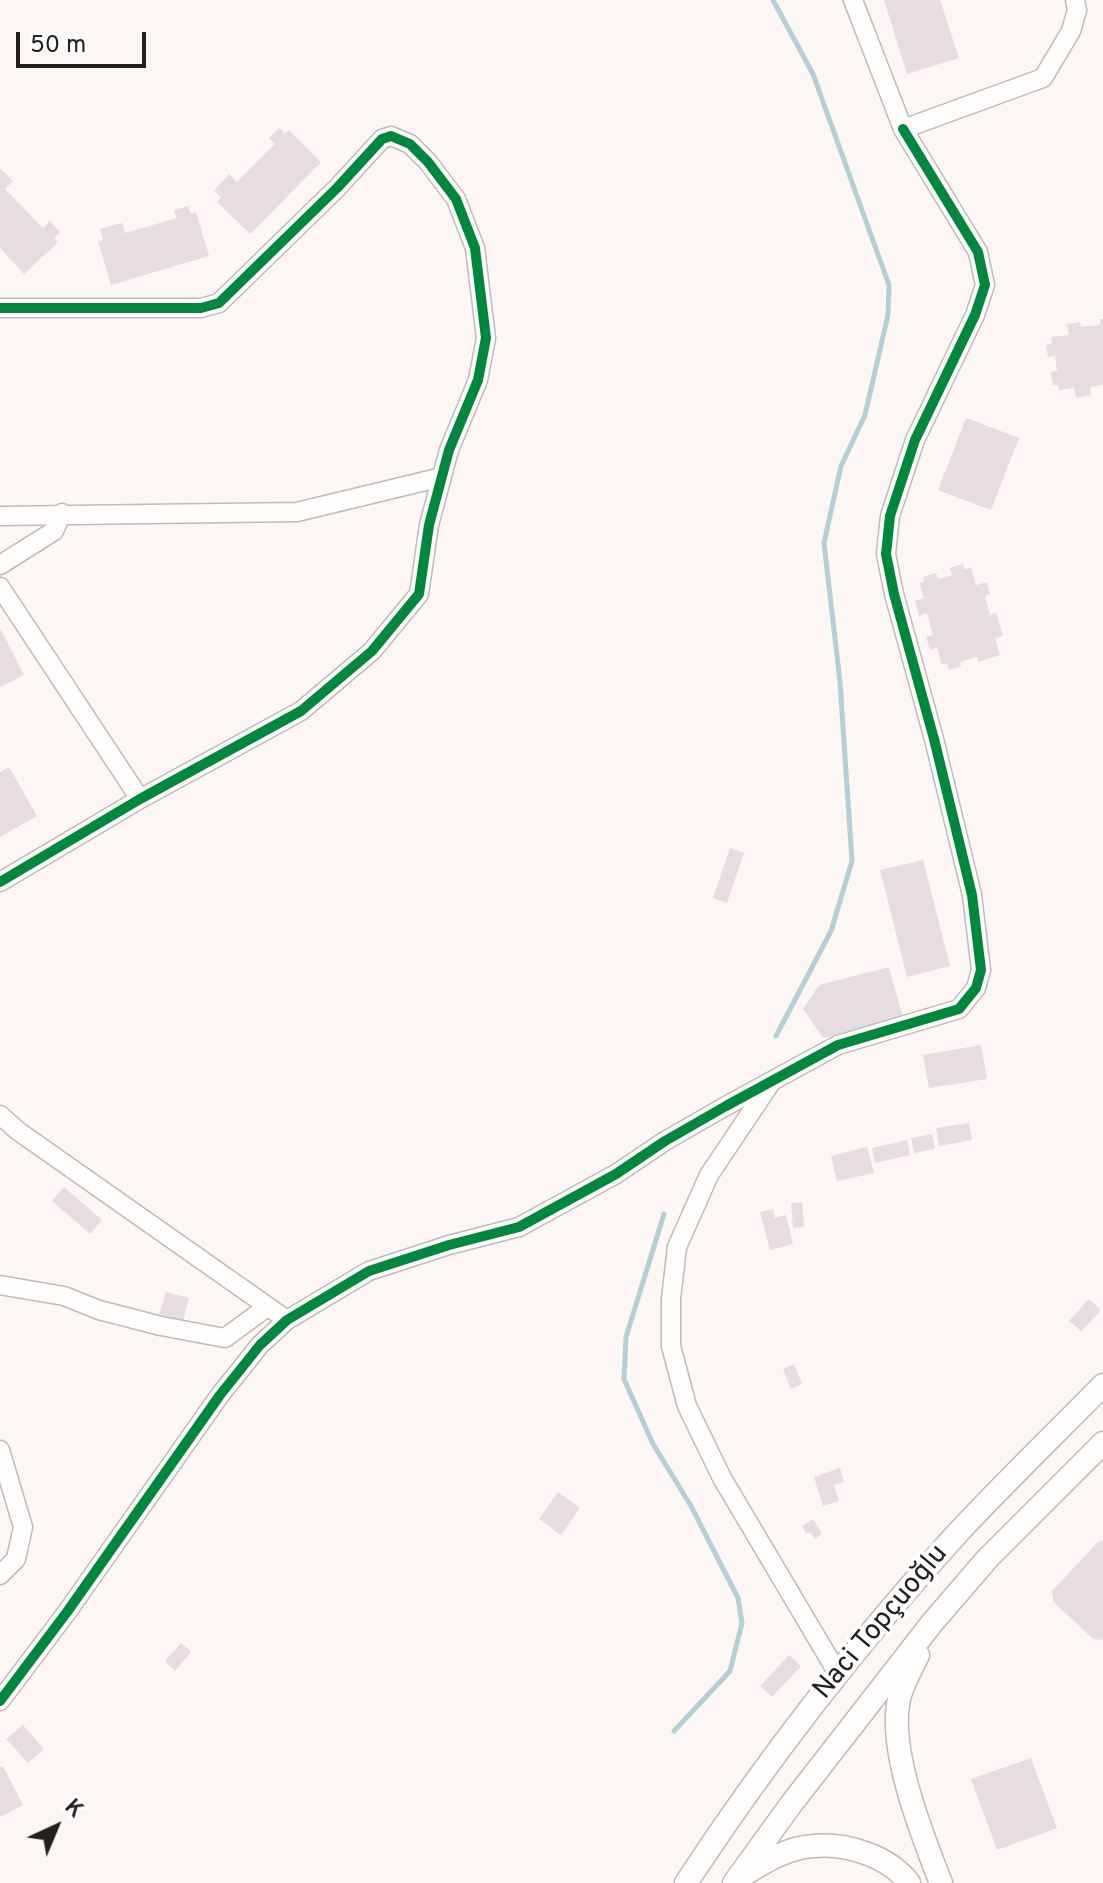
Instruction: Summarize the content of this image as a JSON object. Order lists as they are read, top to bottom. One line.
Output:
{"streets":{"main road":["Naci Topçuoğlu"]},"scale_bar":"50 m","north":"top right"}
